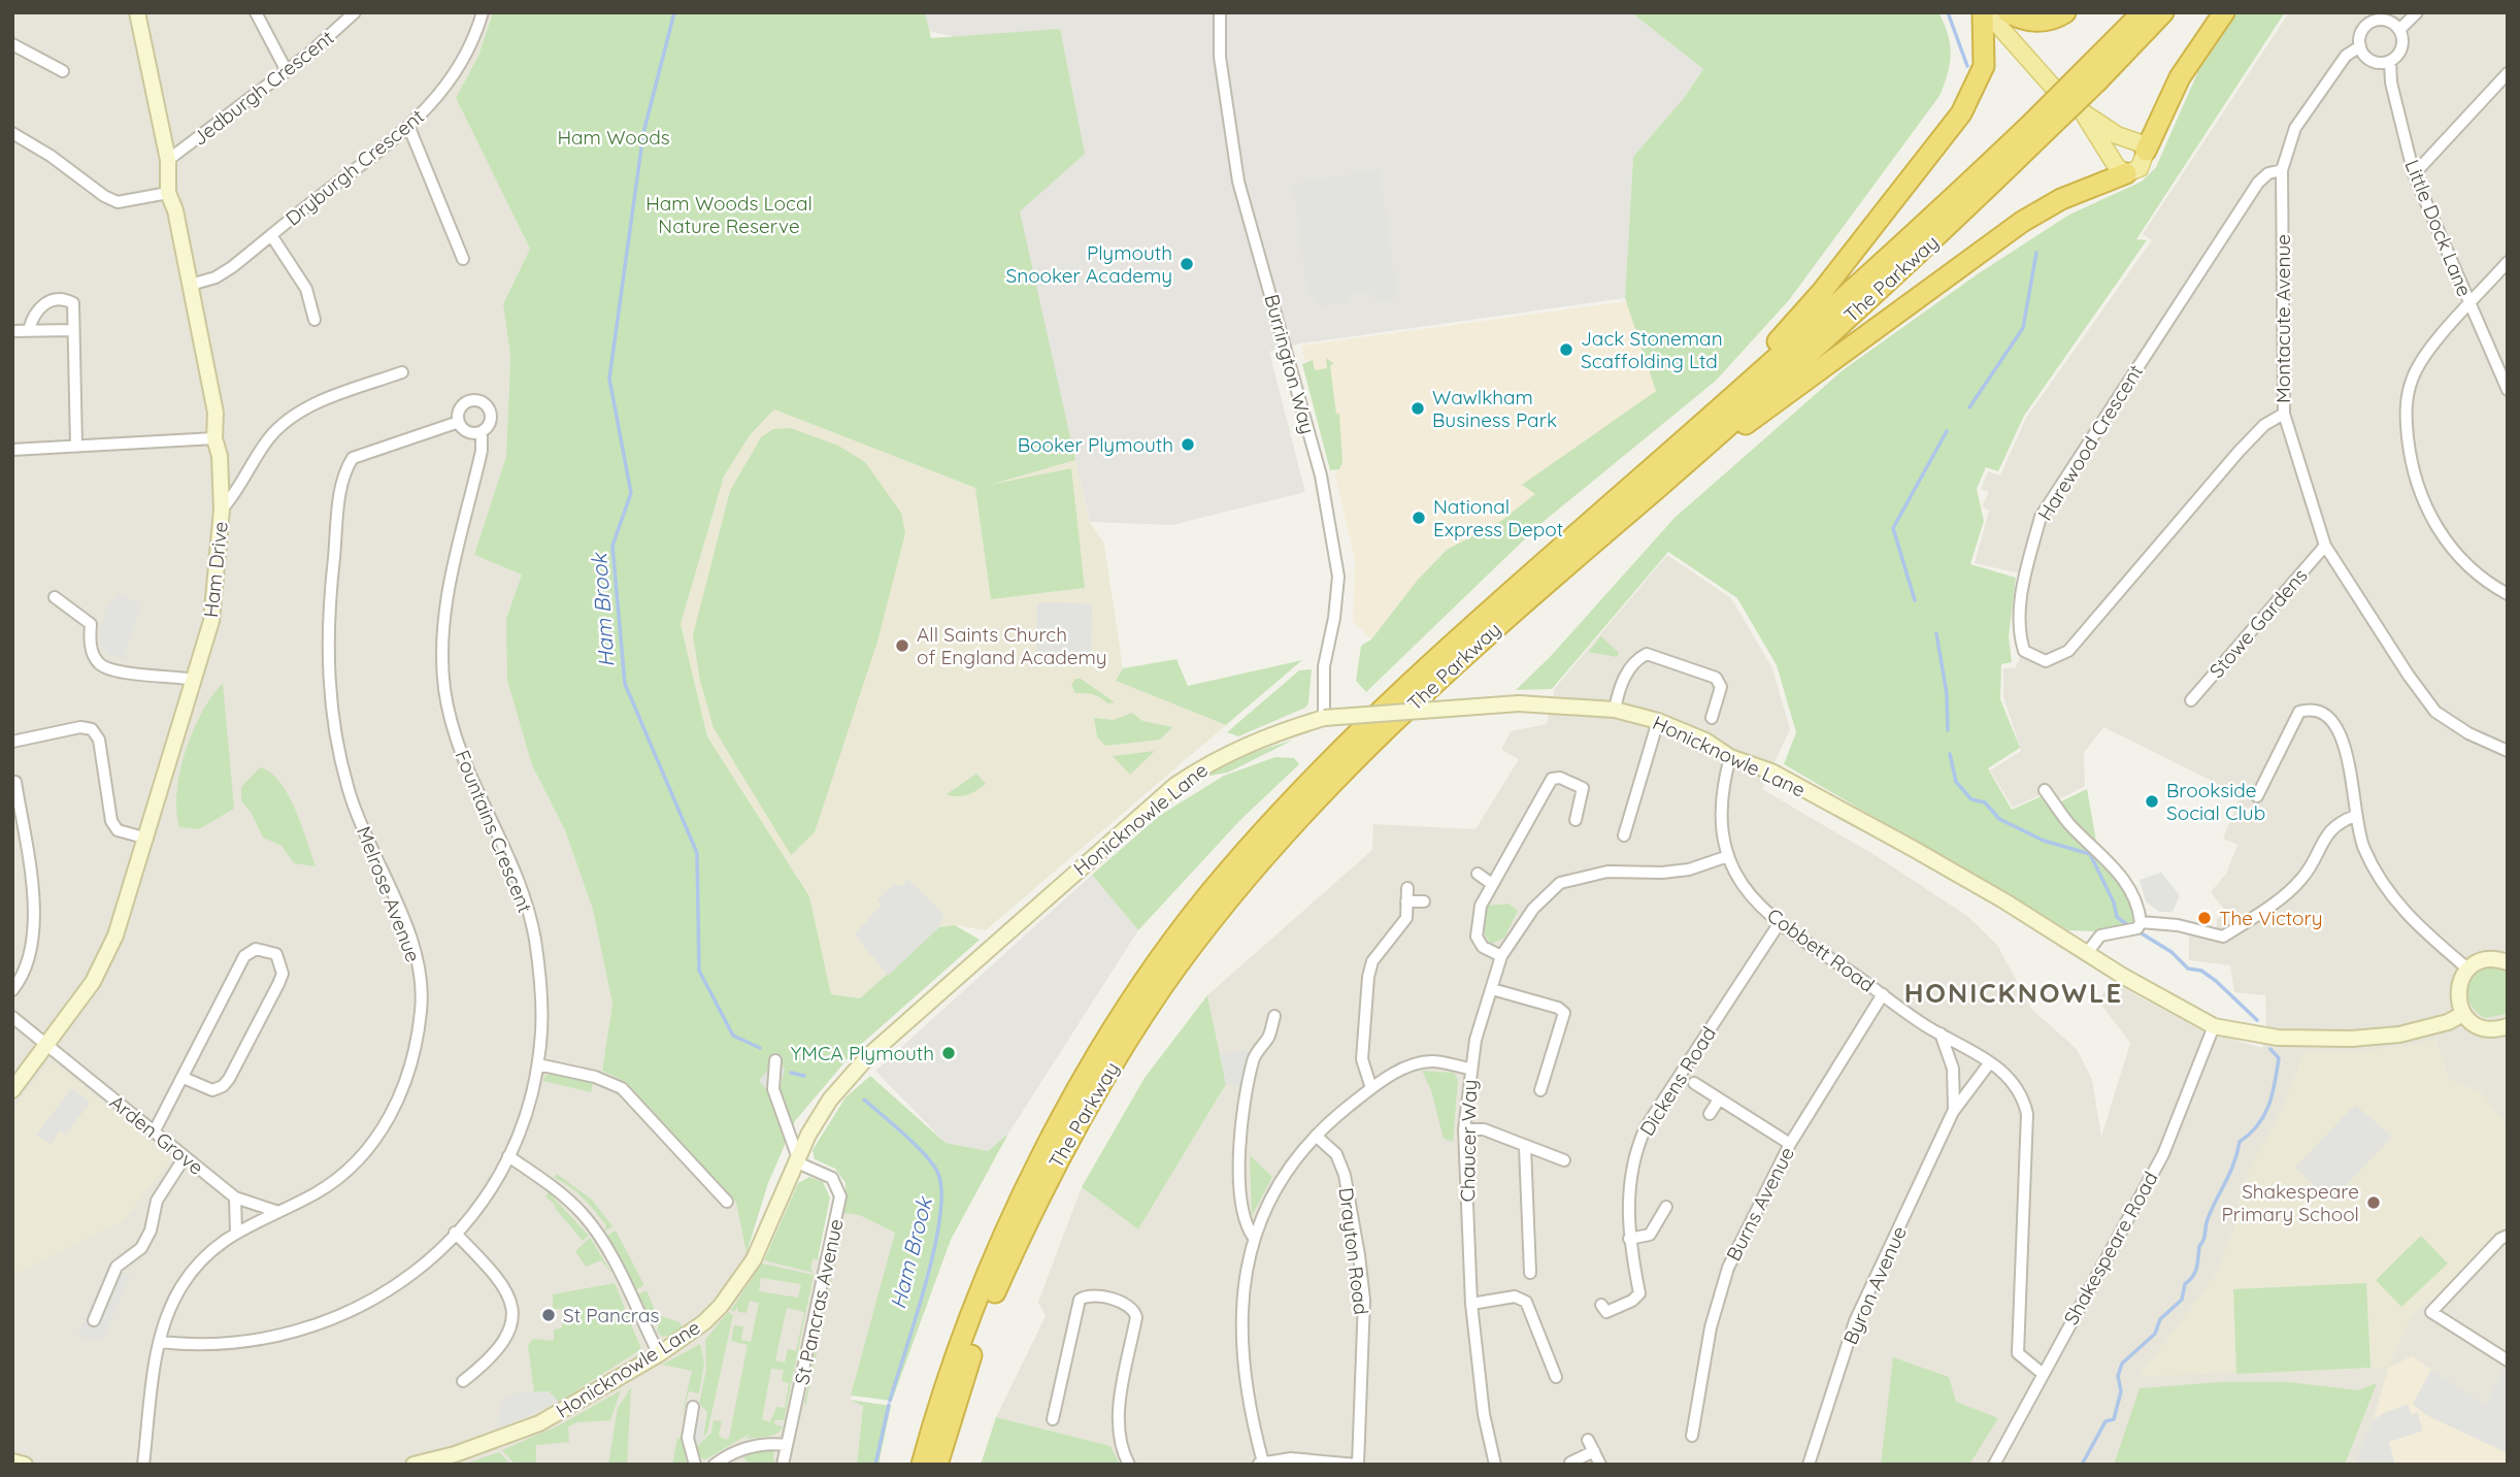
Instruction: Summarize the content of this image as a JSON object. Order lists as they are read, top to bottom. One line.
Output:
{"streets":{"highway":["The Parkway"],"street":["Jedburgh Crescent","Dryburgh Crescent","Little Dock Lane","Montacute Avenue","Burrington Way","Harewood Crescent","Ham Drive","Stowe Gardens","Honicknowle Lane","Fountains Crescent","Melrose Avenue","Cobbett Road","Dickens Road","Arden Grove","Chaucer Way","Burns Avenue","Shakespeare Road","Drayton Road","Byron Avenue","St Pancras Avenue"]},"crossings":[["Jedburgh Crescent","Ham Drive"],["Dryburgh Crescent","Ham Drive"],["Little Dock Lane","Montacute Avenue"],["Montacute Avenue","Harewood Crescent"],["Montacute Avenue","Stowe Gardens"],["Burrington Way","Honicknowle Lane"],["Ham Drive","Arden Grove"],["Honicknowle Lane","Cobbett Road"],["Honicknowle Lane","Shakespeare Road"],["Honicknowle Lane","St Pancras Avenue"],["Fountains Crescent","Melrose Avenue"],["Melrose Avenue","Arden Grove"],["Cobbett Road","Dickens Road"],["Cobbett Road","Chaucer Way"],["Cobbett Road","Burns Avenue"],["Cobbett Road","Shakespeare Road"],["Cobbett Road","Byron Avenue"]],"districts":["HONICKNOWLE"],"water":["Ham Brook"],"parks":["Ham Woods","Ham Woods Local Nature Reserve"],"places":["Plymouth Snooker Academy","Jack Stoneman Scaffolding Ltd","Wawlkham Business Park","Booker Plymouth","National Express Depot","All Saints Church of England Academy","Brookside Social Club","The Victory","YMCA Plymouth","Shakespeare Primary School","St Pancras"]}
